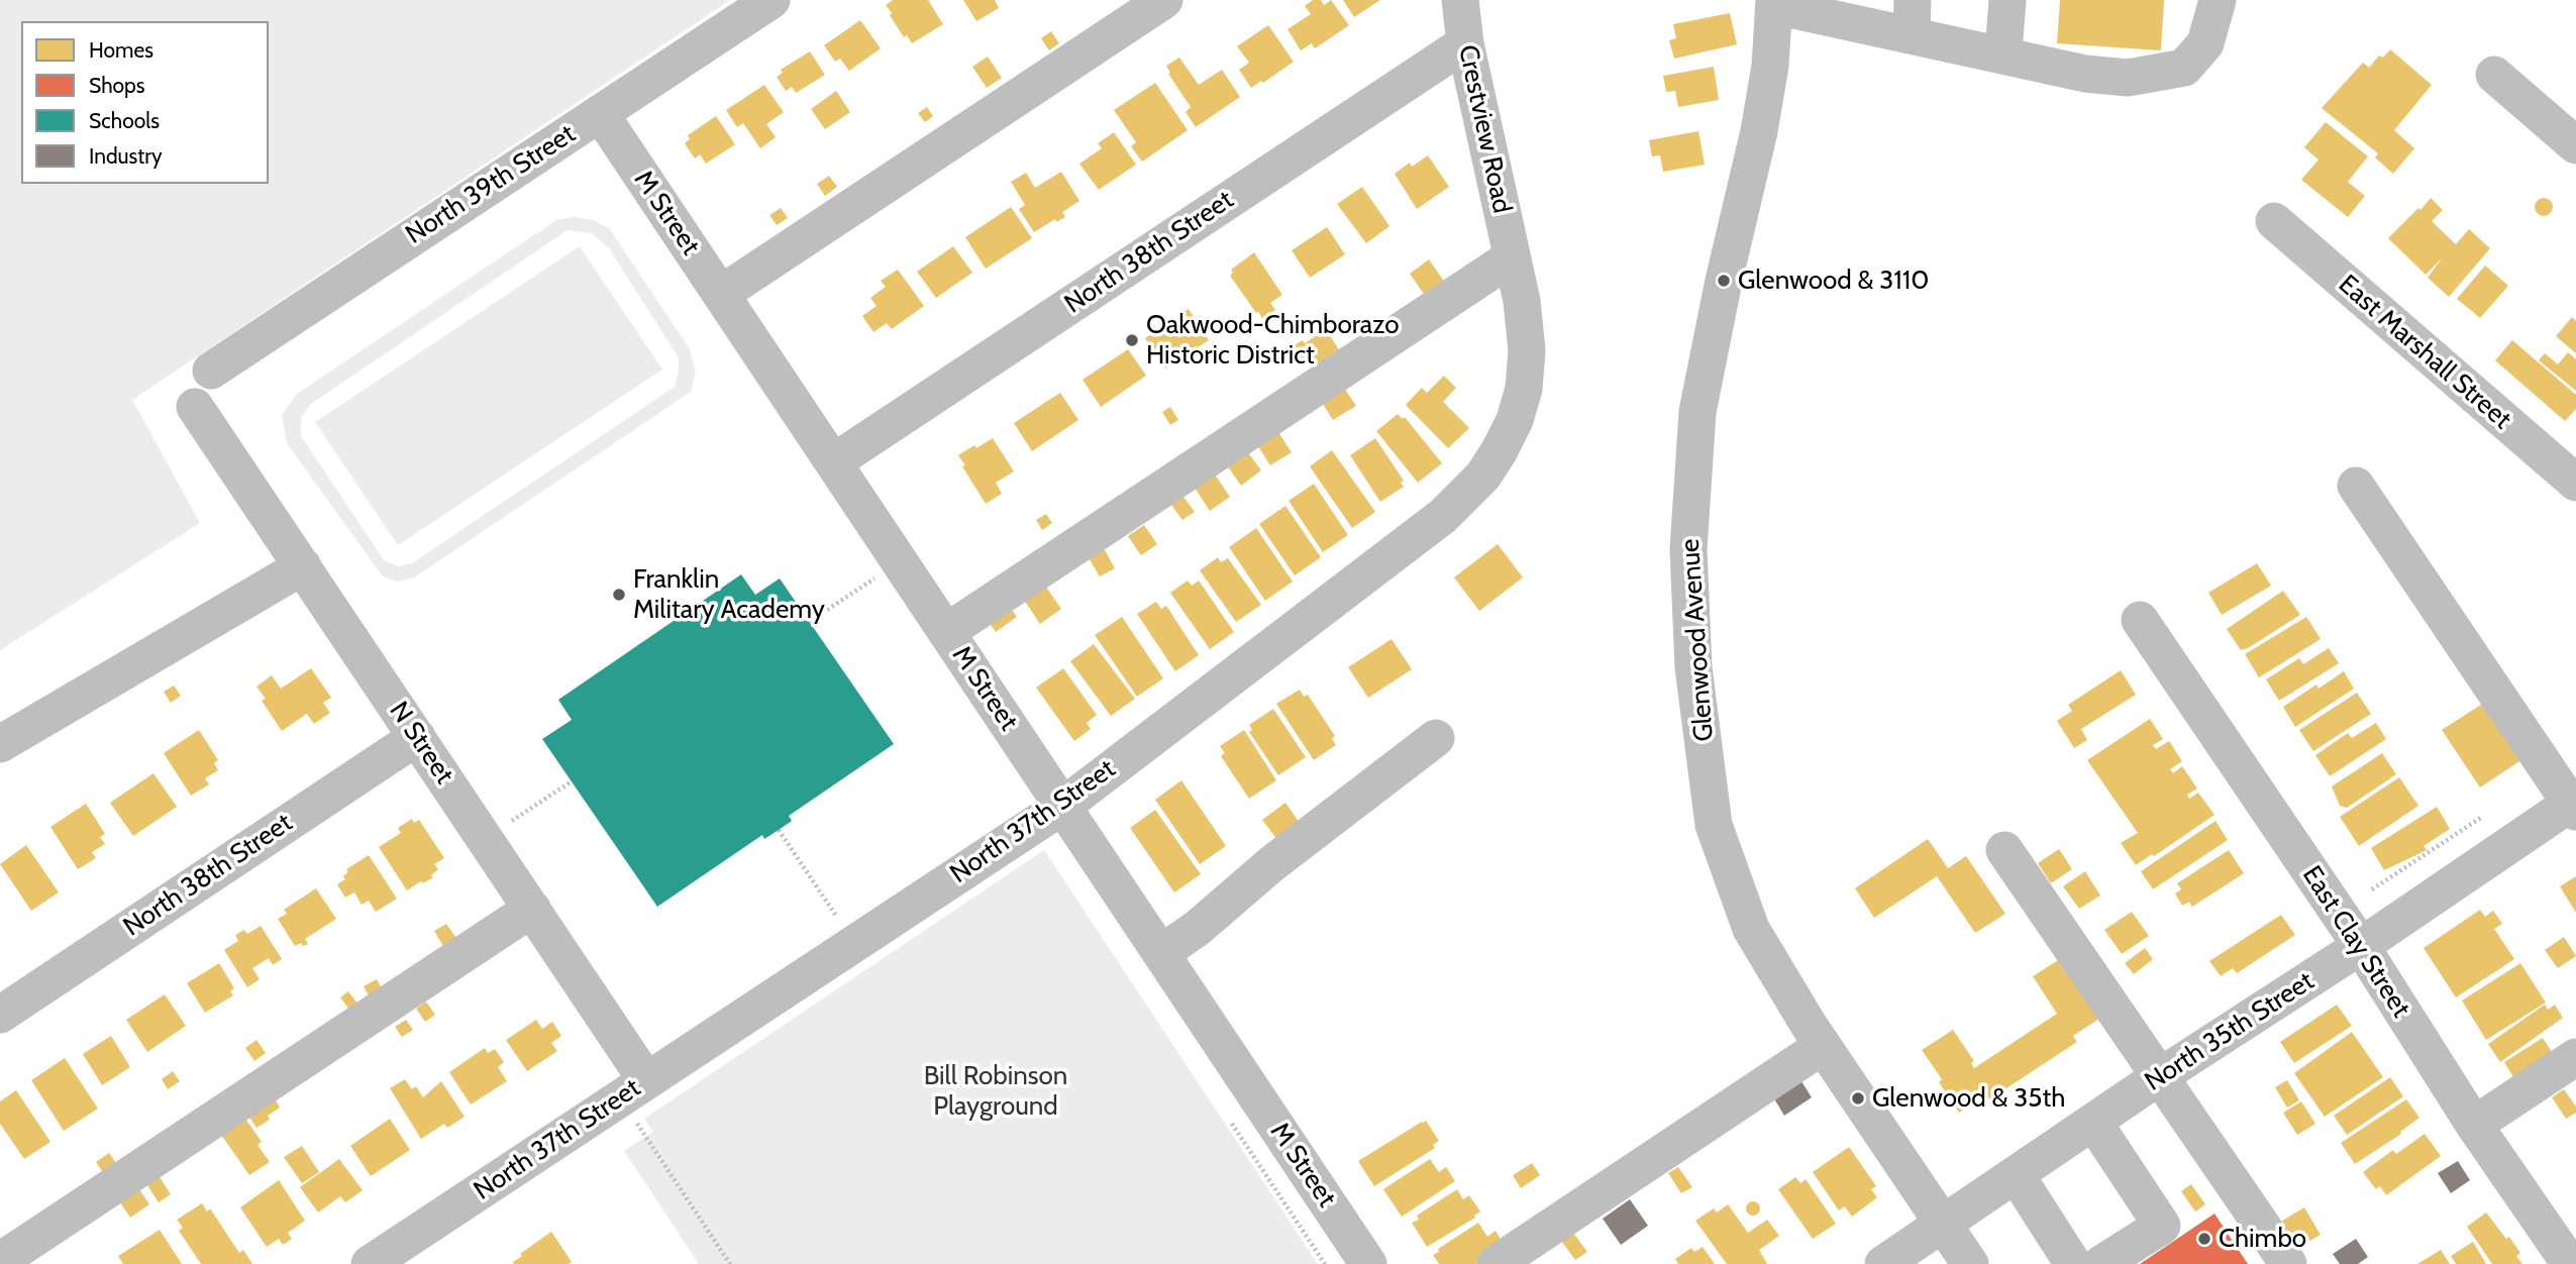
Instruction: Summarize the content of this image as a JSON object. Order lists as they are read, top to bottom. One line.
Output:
{"streets":{"street":["Crestview Road","North 39th Street","M Street","North 38th Street","East Marshall Street","Glenwood Avenue","N Street","North 37th Street","East Clay Street","North 35th Street"]},"crossings":[["Crestview Road","North 38th Street"],["Crestview Road","North 37th Street"],["North 39th Street","M Street"],["M Street","North 38th Street"],["M Street","North 37th Street"],["North 38th Street","N Street"],["Glenwood Avenue","North 35th Street"],["N Street","North 37th Street"],["East Clay Street","North 35th Street"]],"parks":["Bill Robinson Playground"],"places":["Glenwood & 3110","Oakwood-Chimborazo Historic District","Franklin Military Academy","Glenwood & 35th","Chimbo"],"legend":["Homes","Shops","Schools","Industry"]}
